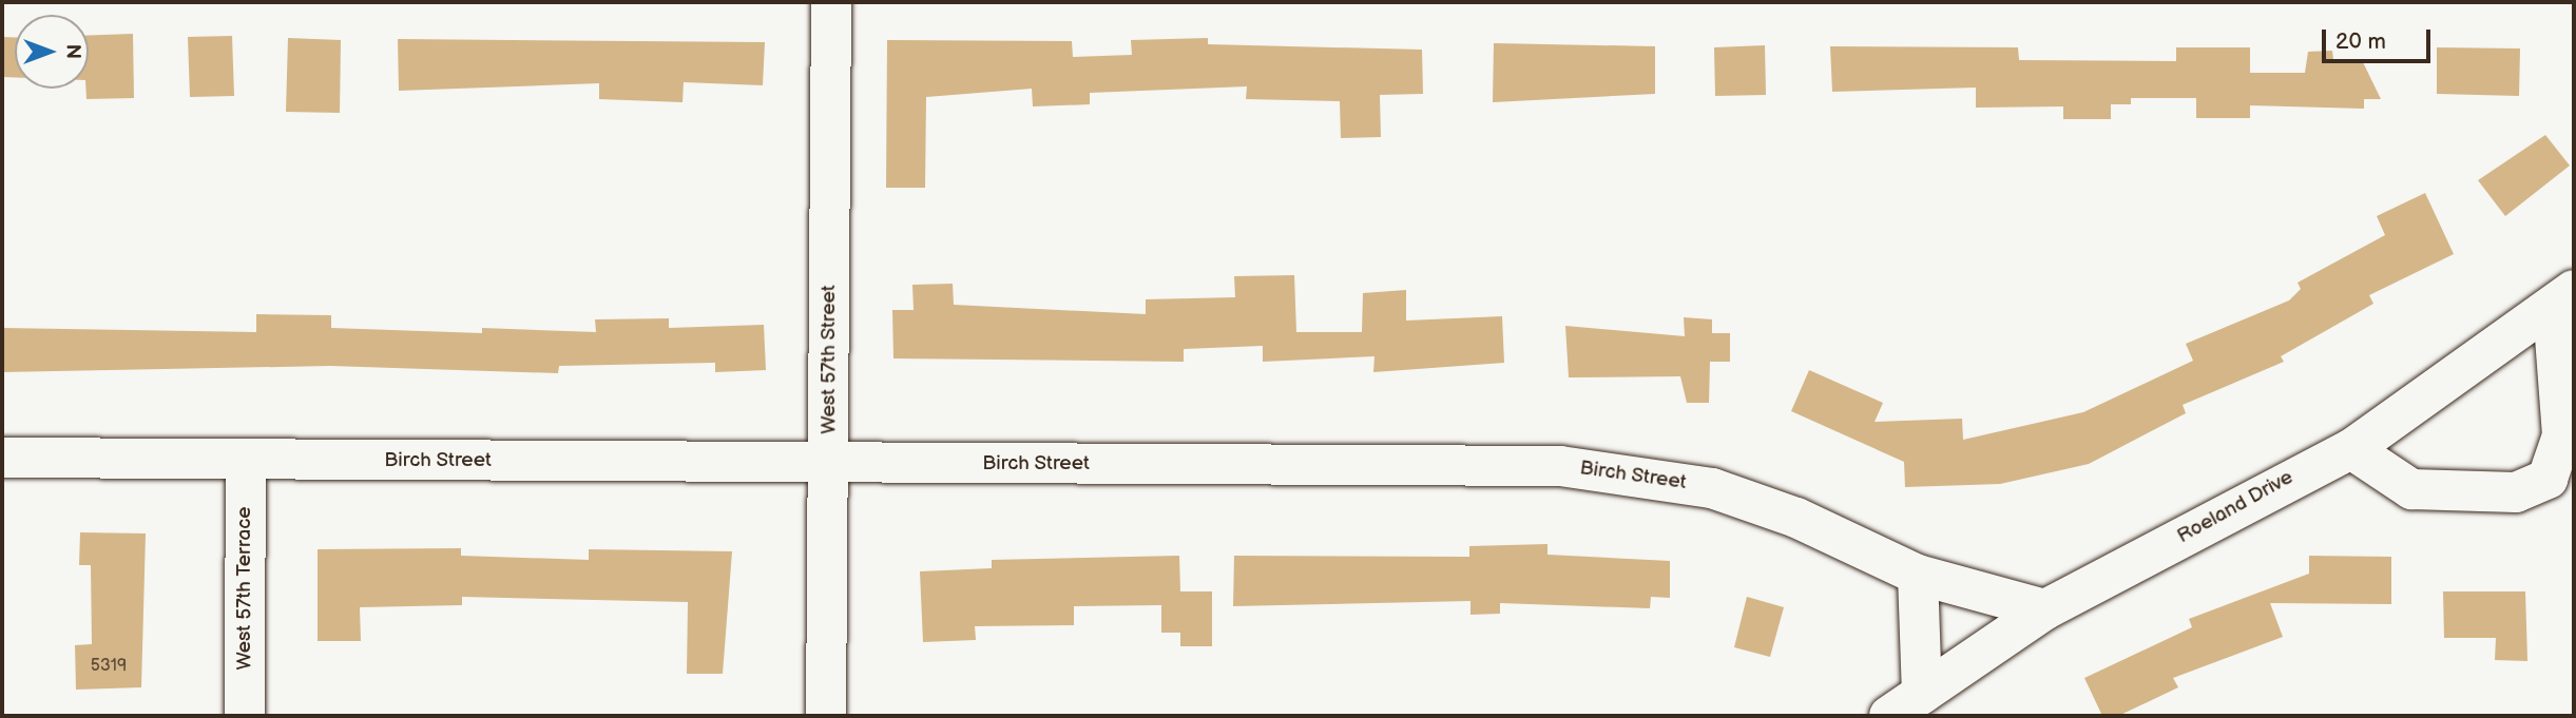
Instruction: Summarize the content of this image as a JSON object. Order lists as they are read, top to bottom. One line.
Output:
{"streets":{"street":["West 57th Street","Birch Street","Roeland Drive","West 57th Terrace"]},"crossings":[["West 57th Street","Birch Street"],["Birch Street","Roeland Drive"],["Birch Street","West 57th Terrace"]],"house_numbers":["5319"],"scale_bar":"20 m","north":"right"}
